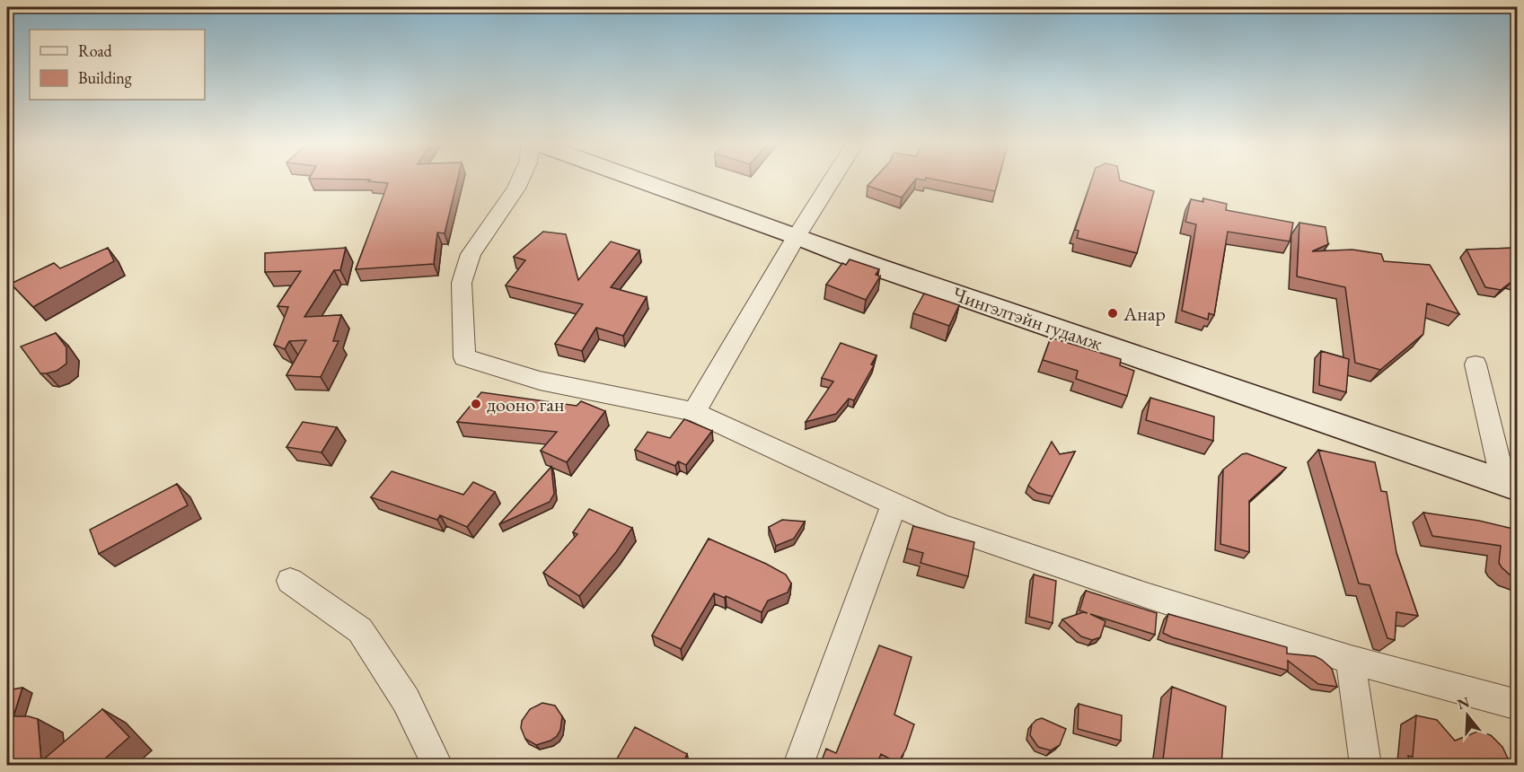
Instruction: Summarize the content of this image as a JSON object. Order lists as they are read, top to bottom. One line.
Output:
{"streets":{"main road":["Чингэлтэйн гудамж"]},"places":["Анар","дооно ган"],"legend":["Road","Building"],"north":"top"}
